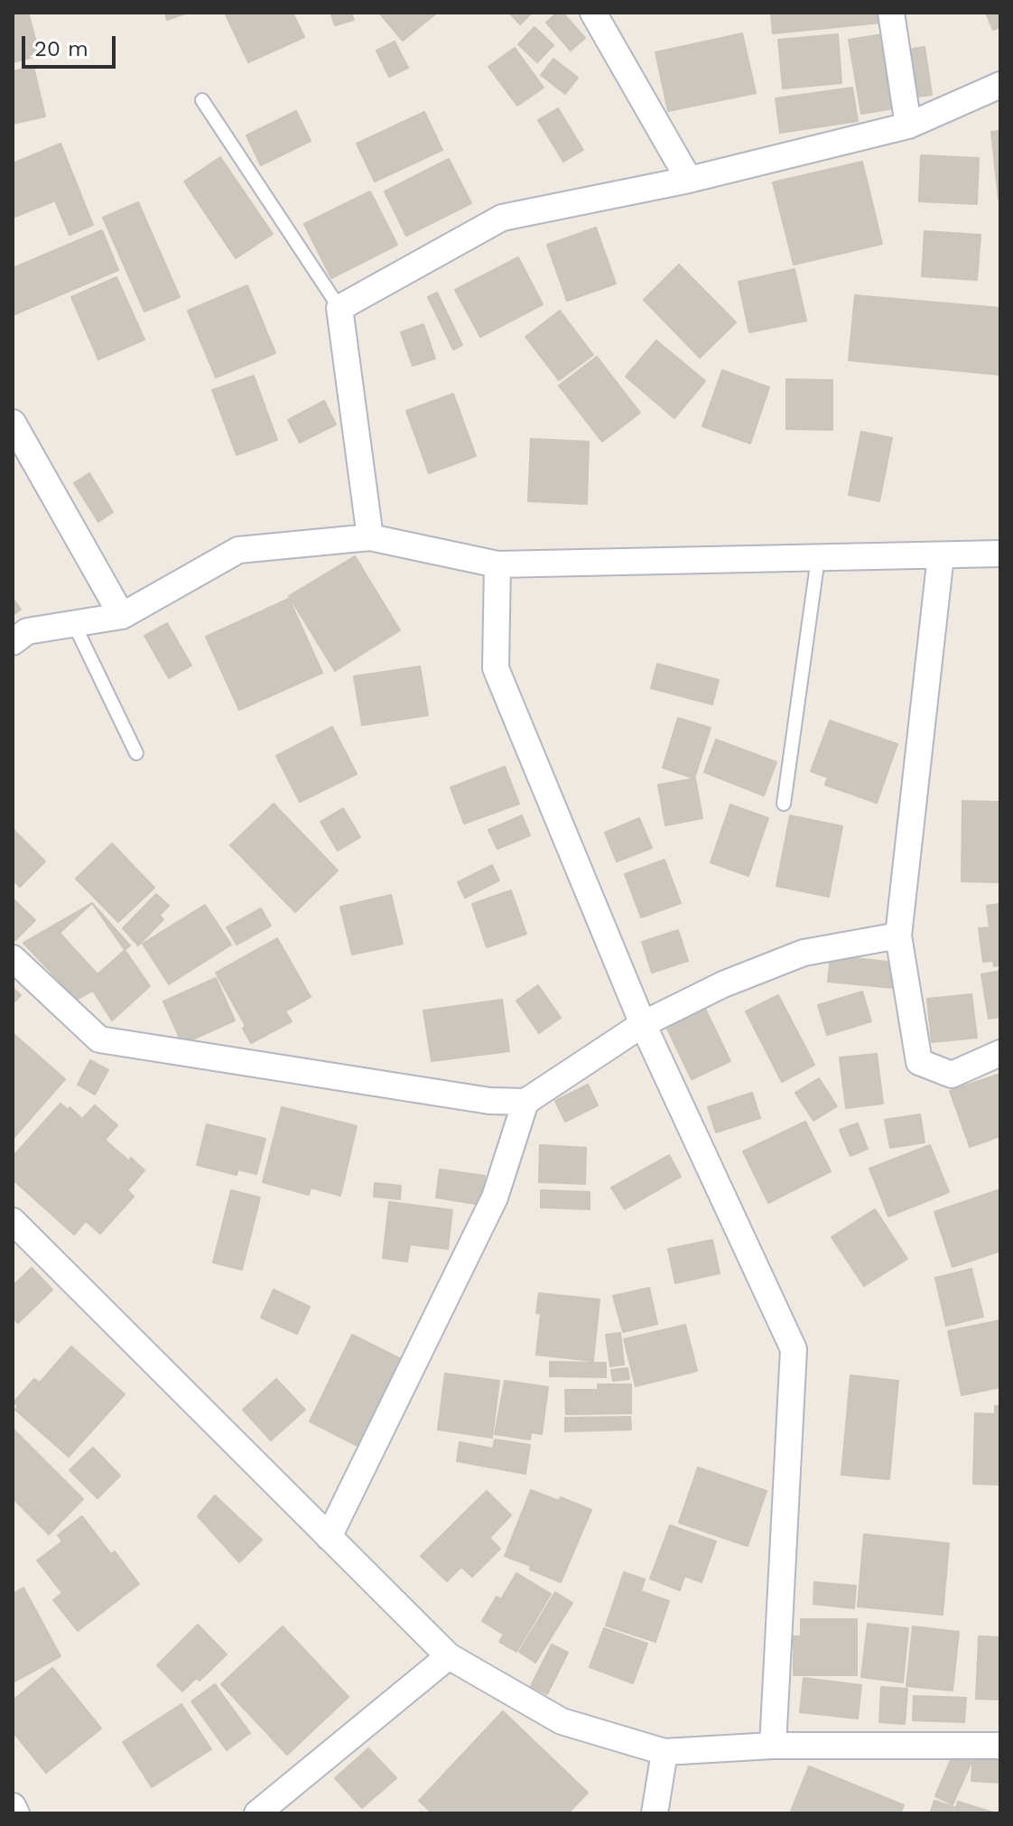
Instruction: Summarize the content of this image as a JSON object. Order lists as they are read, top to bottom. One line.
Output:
{"scale_bar":"20 m"}
